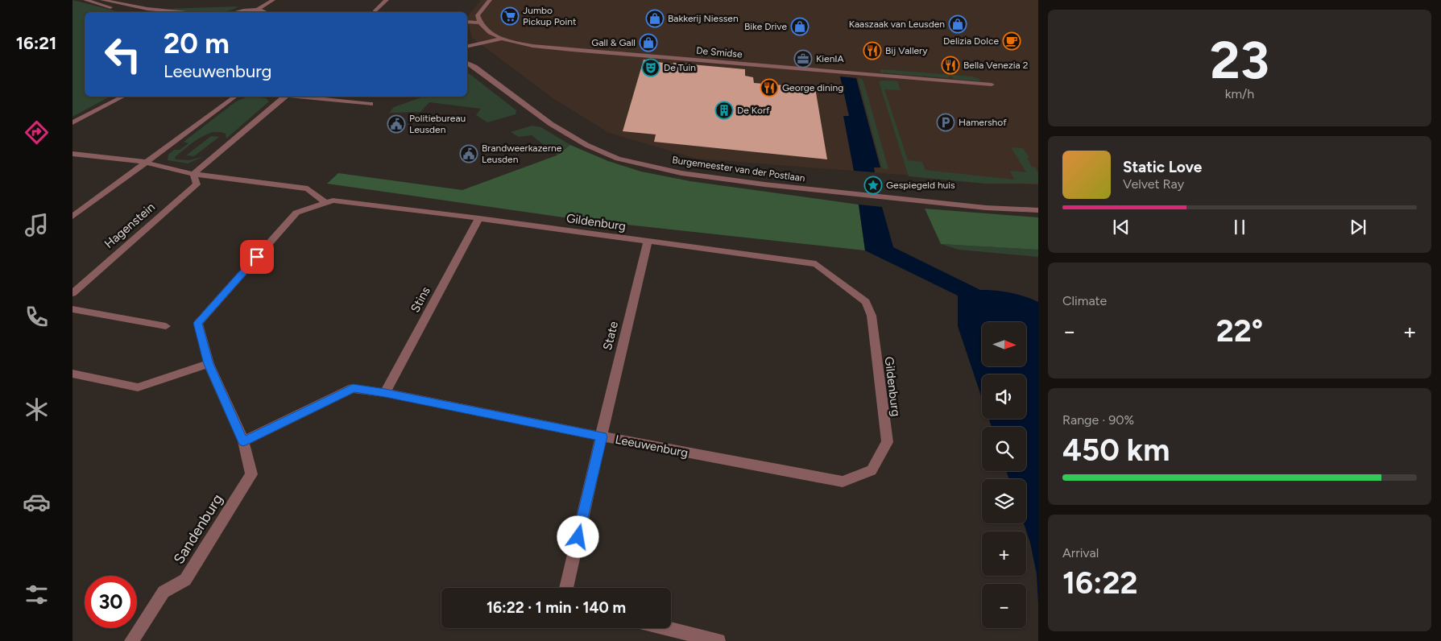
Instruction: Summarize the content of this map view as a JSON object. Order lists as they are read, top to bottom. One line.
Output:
{"streets":{"street":["De Smidse","Burgemeester van der Postlaan","Gildenburg","Hagenstein","Stins","State","Leeuwenburg","Sandenburg"]},"crossings":[["Gildenburg","Stins"],["Gildenburg","State"],["Gildenburg","Leeuwenburg"],["Stins","Leeuwenburg"],["State","Leeuwenburg"],["Leeuwenburg","Sandenburg"]],"places":{"supermarket":["Jumbo Pickup Point"],"shop":["Bakkerij Niessen","Kaaszaak van Leusden","Bike Drive","Gall & Gall"],"cafe":["Delizia Dolce"],"restaurant":["Bij Vallery","Bella Venezia 2","George dining"],"office":["KienIA"],"theatre":["De Tuin"],"building":["De Korf"],"parking":["Hamershof"],"public building":["Politiebureau Leusden","Brandweerkazerne Leusden"],"place":["Gespiegeld huis"]},"north":"right","page":{"tabs":"16:21","tile":[["23","km/h"],"Climate",["Range · 90%","450 km"],["Arrival","16:22"]],"turn":["20 m","Leeuwenburg"],"song":["Static Love","Velvet Ray"],"heat":["−","22°","+"],"map_buttons":["+","−"],"limit":"30","trip":"16:22 · 1 min · 140 m"}}
